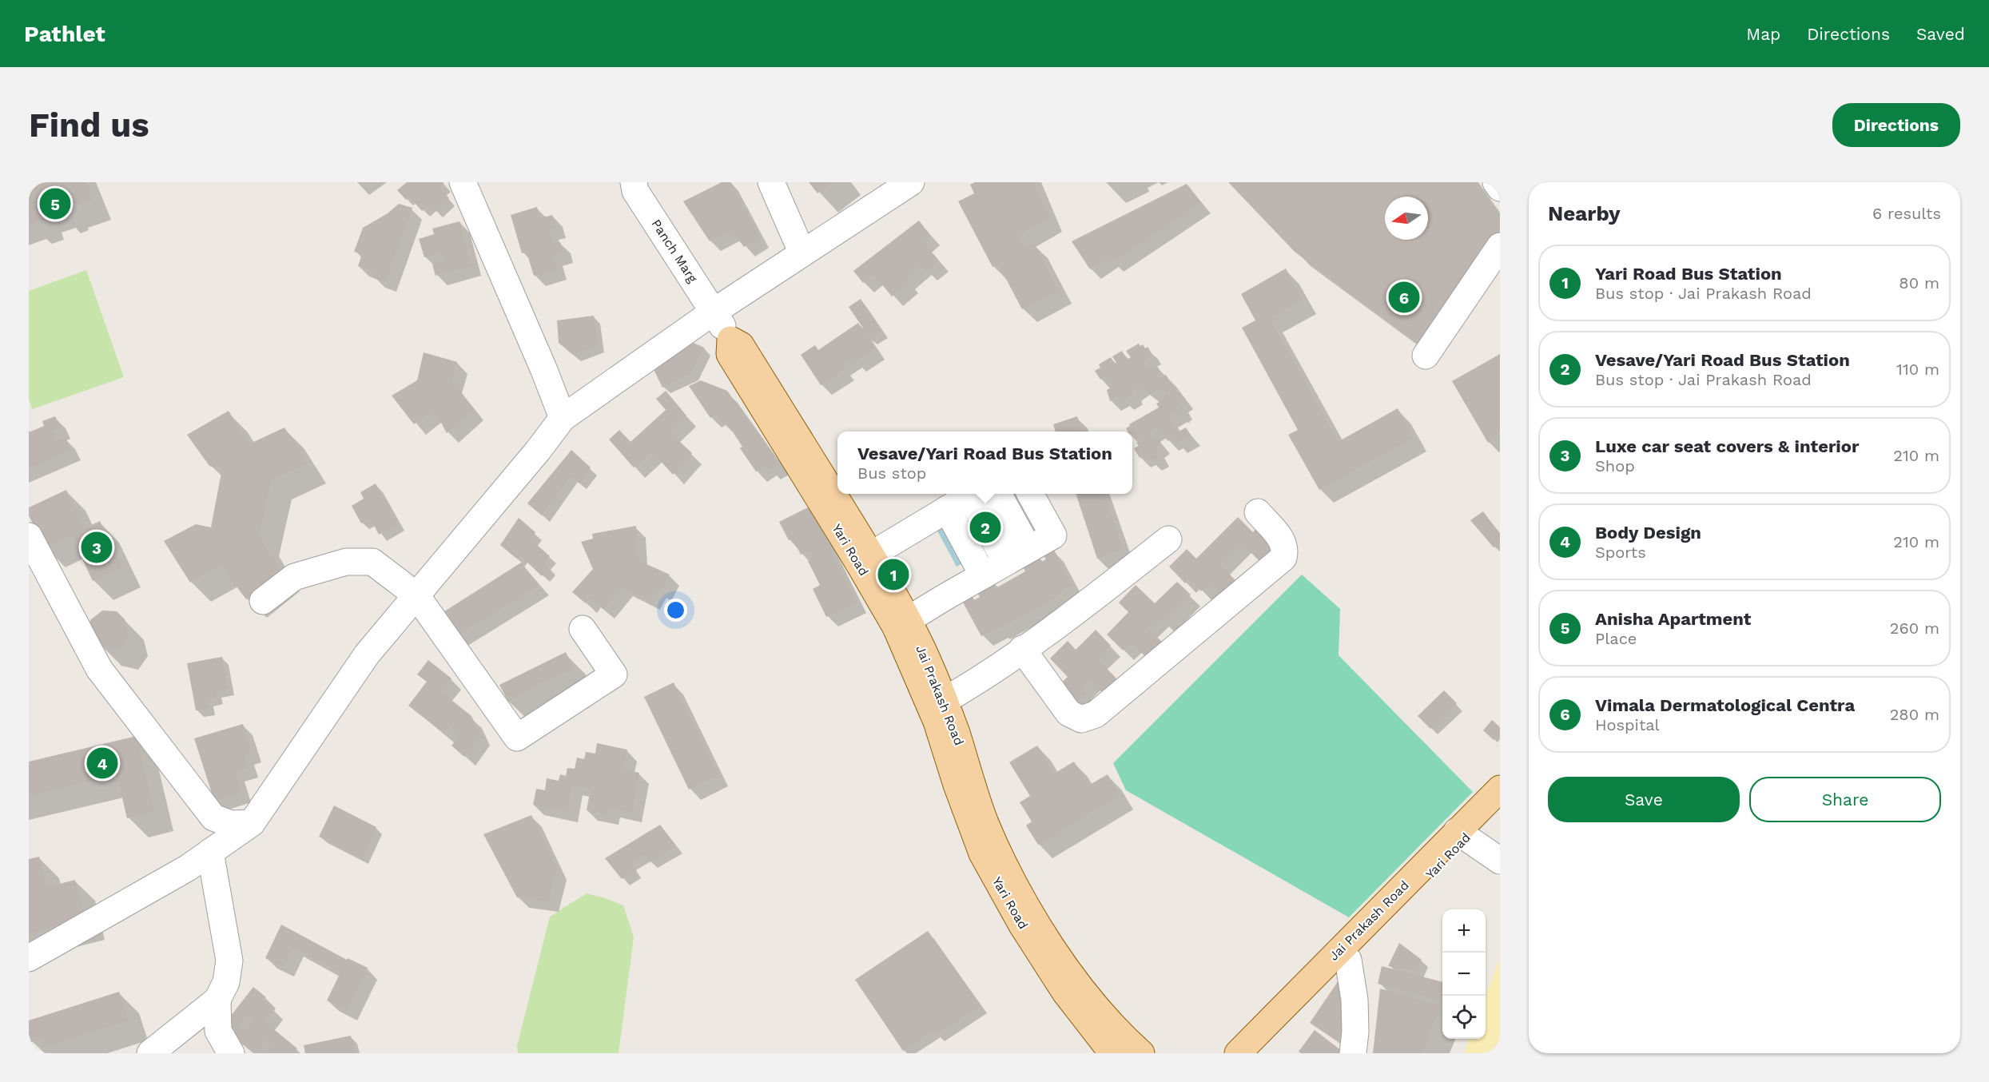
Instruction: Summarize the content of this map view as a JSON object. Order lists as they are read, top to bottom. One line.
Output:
{"streets":{"main road":["Yari Road","Jai Prakash Road"],"street":["Panch Marg"]},"crossings":[["Yari Road","Jai Prakash Road"]],"north":"left","page":{"header":"Pathlet","nav":["Map","Directions","Saved"],"buttons":["Directions",["Save","Share"]],"title":"Find us","heading":["Nearby","6 results"],"pins":["5","6","2","3","1","4"],"list":[{"mark":"1","name":"Yari Road Bus Station","note":"Bus stop · Jai Prakash Road","value":"80 m"},{"mark":"2","name":"Vesave/Yari Road Bus Station","note":"Bus stop · Jai Prakash Road","value":"110 m"},{"mark":"3","name":"Luxe car seat covers & interior","note":"Shop","value":"210 m"},{"mark":"4","name":"Body Design","note":"Sports","value":"210 m"},{"mark":"5","name":"Anisha Apartment","note":"Place","value":"260 m"},{"mark":"6","name":"Vimala Dermatological Centra","note":"Hospital","value":"280 m"}],"popup":["Vesave/Yari Road Bus Station","Bus stop"],"map_buttons":["+","−"]}}
